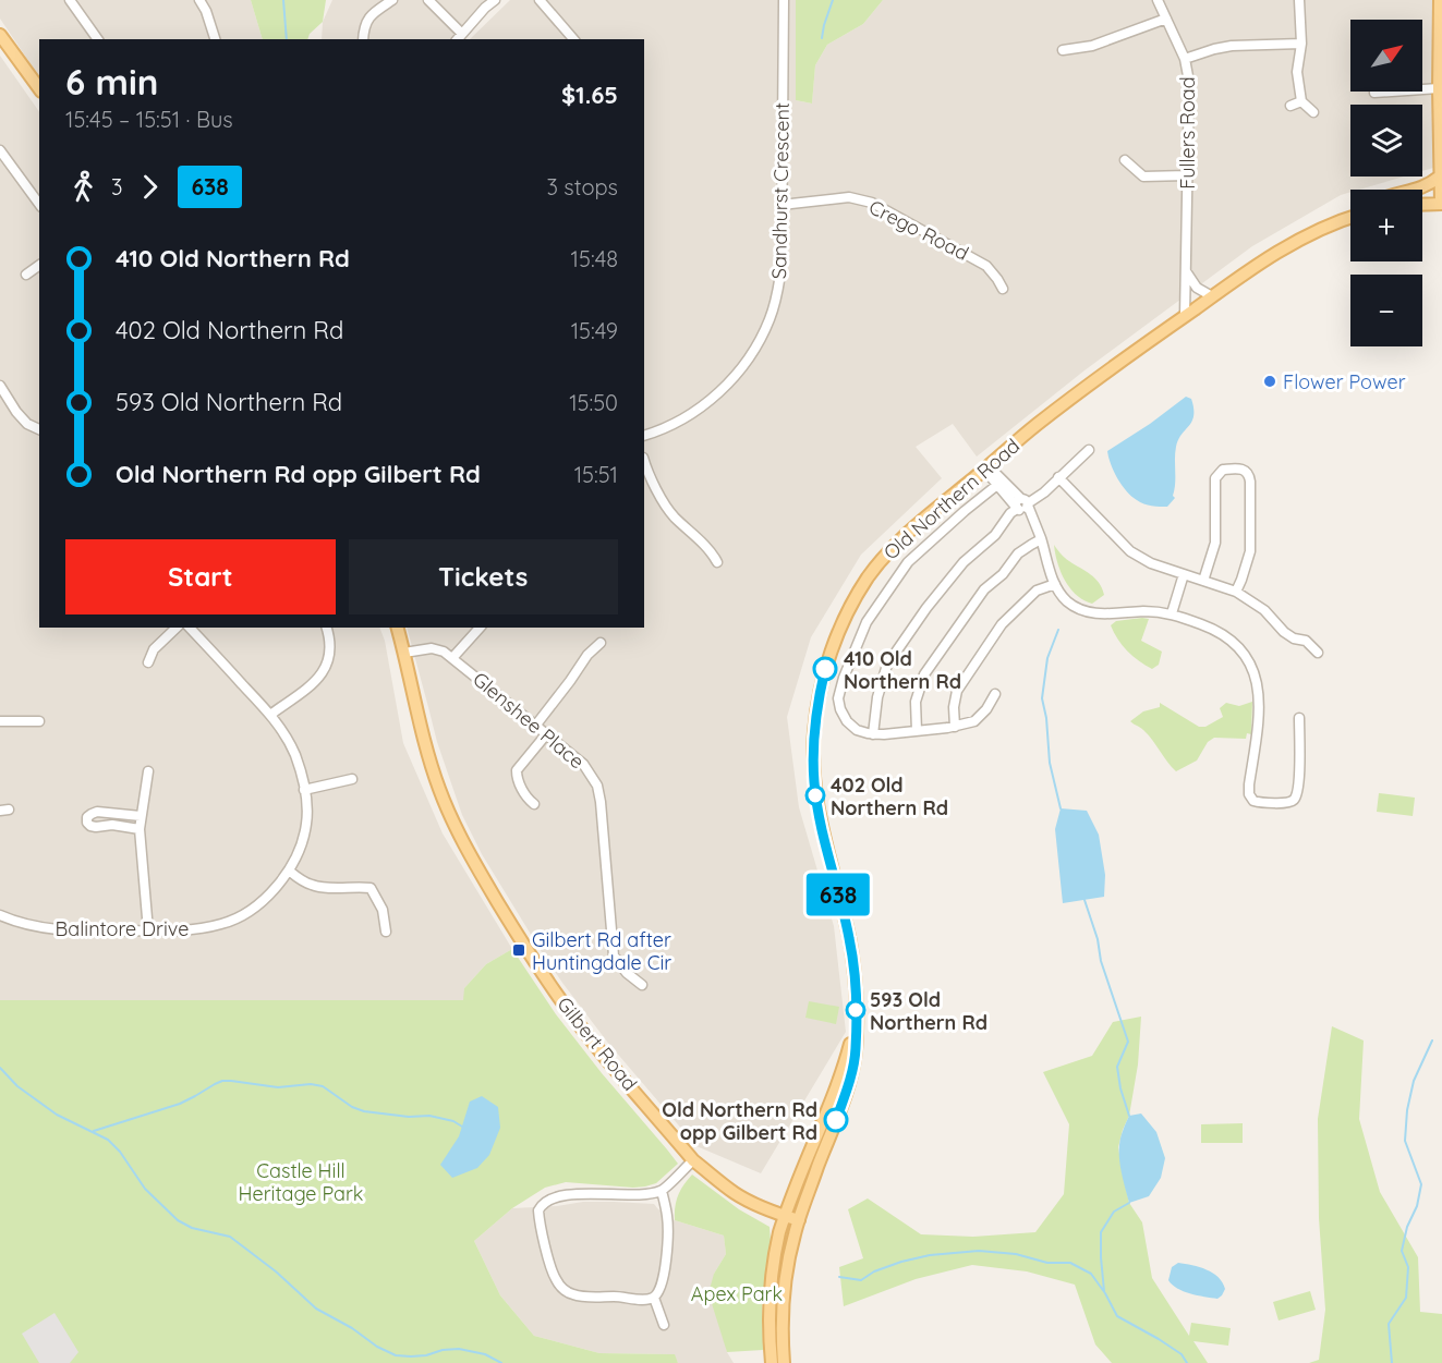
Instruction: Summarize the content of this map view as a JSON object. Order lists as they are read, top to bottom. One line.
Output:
{"streets":{"main road":["Old Northern Road","Gilbert Road"],"street":["Fullers Road","Sandhurst Crescent","Crego Road","Glenshee Place","Balintore Drive"]},"crossings":[["Fullers Road","Old Northern Road"],["Sandhurst Crescent","Crego Road"],["Old Northern Road","Gilbert Road"],["Glenshee Place","Gilbert Road"]],"parks":["Castle Hill Heritage Park","Apex Park"],"places":{"other":["Flower Power","410 Old Northern Rd","402 Old Northern Rd","593 Old Northern Rd","Old Northern Rd opp Gilbert Rd"],"transit":["Gilbert Rd after Huntingdale Cir"]},"lines":["bus line 638"],"north":"top right","page":{"on_map":"638","map_buttons":["+","−"],"heading":["6 min","15:45 – 15:51 · Bus","$1.65"],"legs":["3","638","3 stops"],"list":[{"name":"410 Old Northern Rd","value":"15:48"},{"name":"402 Old Northern Rd","value":"15:49"},{"name":"593 Old Northern Rd","value":"15:50"},{"name":"Old Northern Rd opp Gilbert Rd","value":"15:51"}],"buttons":["Start","Tickets"]}}
